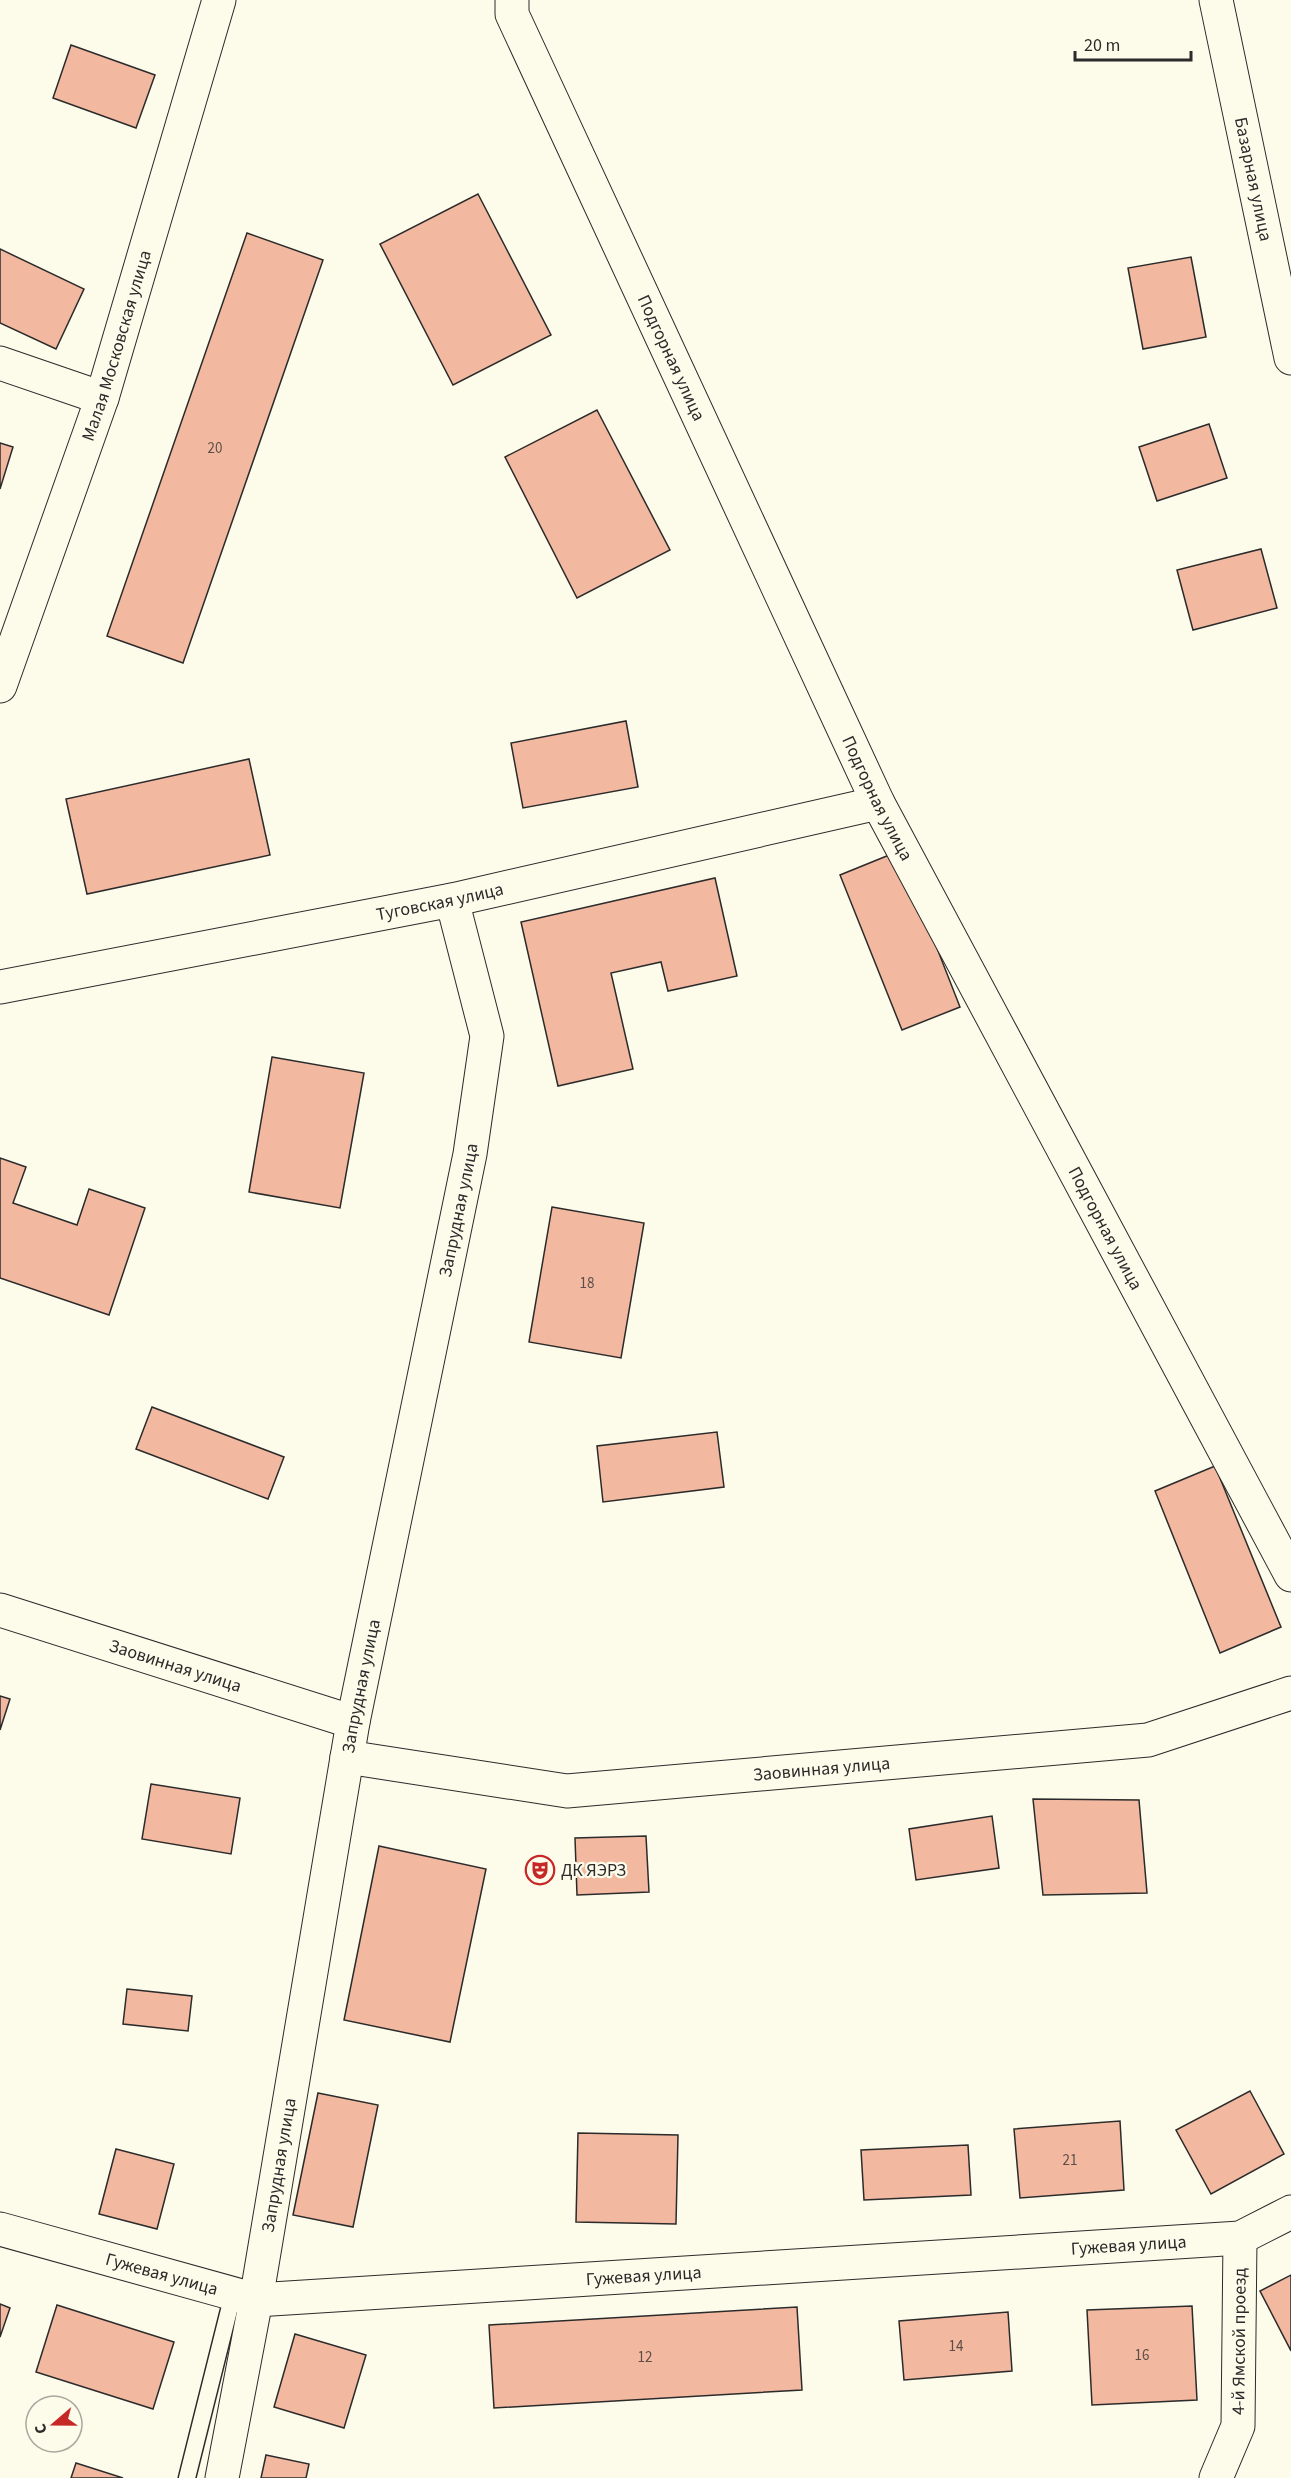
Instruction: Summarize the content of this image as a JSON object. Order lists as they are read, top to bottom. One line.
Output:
{"streets":{"street":["Базарная улица","Малая Московская улица","Подгорная улица","Туговская улица","Запрудная улица","Заовинная улица","Гужевая улица","4-й Ямской проезд"]},"crossings":[["Подгорная улица","Туговская улица"],["Туговская улица","Запрудная улица"],["Запрудная улица","Заовинная улица"],["Запрудная улица","Гужевая улица"],["Гужевая улица","4-й Ямской проезд"]],"places":{"theatre":["ДК ЯЭРЗ"]},"house_numbers":["20","18","21","14","16","12"],"scale_bar":"20 m","north":"left"}
